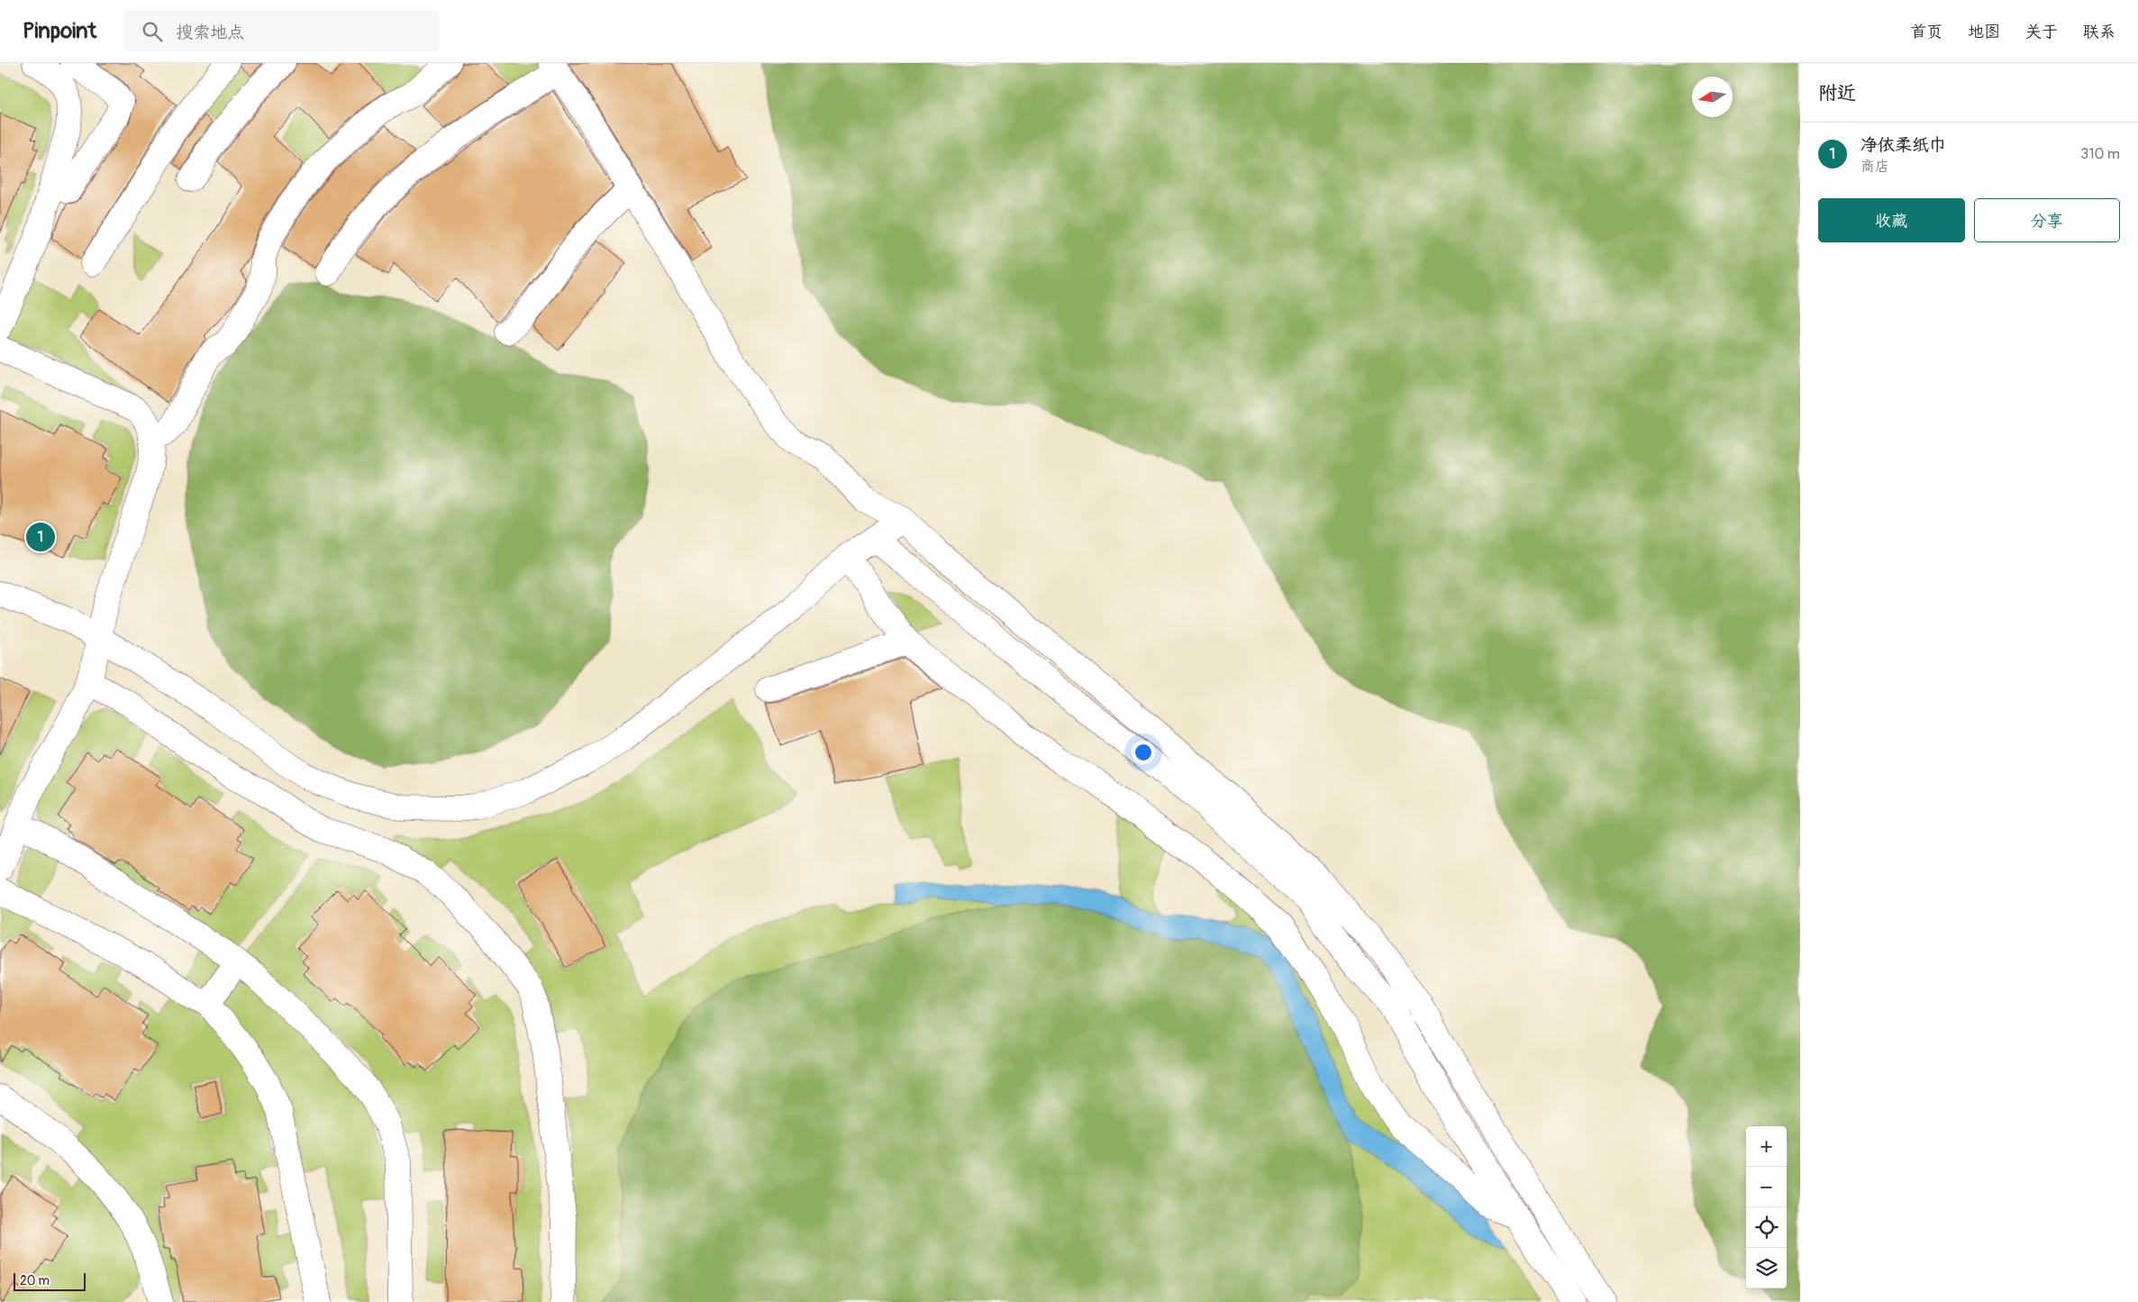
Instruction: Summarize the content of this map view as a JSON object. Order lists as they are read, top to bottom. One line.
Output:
{"scale_bar":"20 m","north":"left","page":{"header":"Pinpoint","search":"搜索地点","nav":["首页","地图","关于","联系"],"heading":"附近","list":[{"mark":"1","name":"净依柔纸巾","note":"商店","value":"310 m"}],"buttons":["收藏","分享"],"pins":"1","map_buttons":["+","−"],"scale":"20 m"}}
